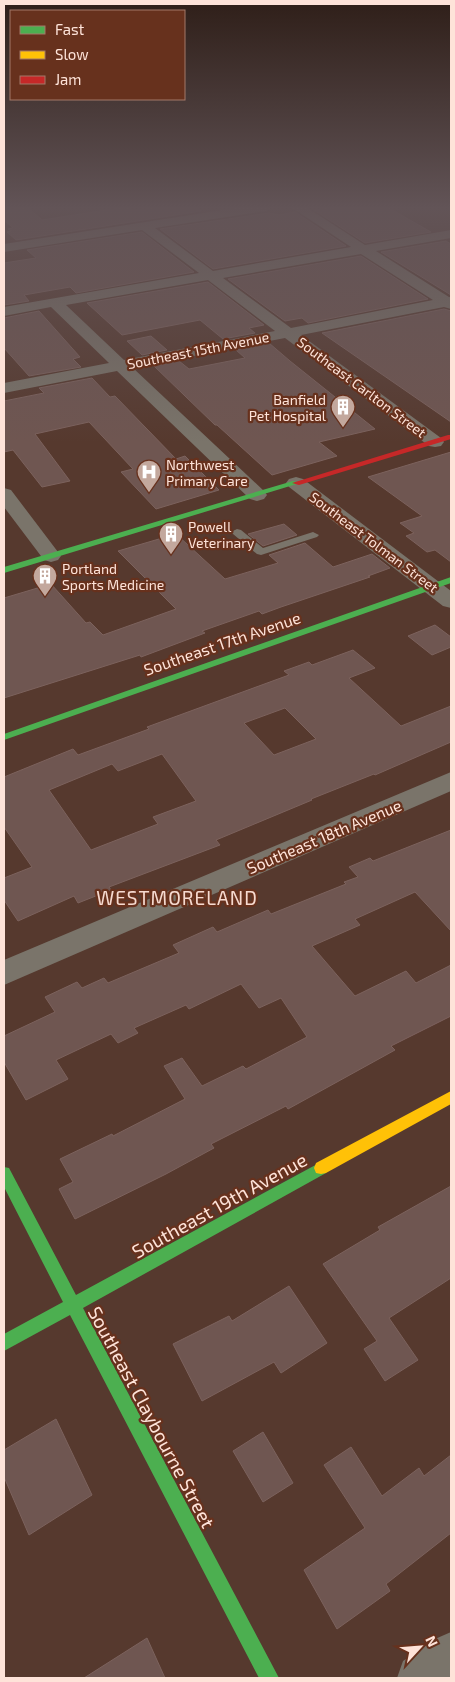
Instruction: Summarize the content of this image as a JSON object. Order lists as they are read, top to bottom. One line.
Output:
{"streets":{"street":["Southeast 15th Avenue","Southeast Carlton Street","Southeast Tolman Street","Southeast 17th Avenue","Southeast 18th Avenue","Southeast 19th Avenue","Southeast Claybourne Street"]},"crossings":[["Southeast 15th Avenue","Southeast Carlton Street"],["Southeast Tolman Street","Southeast 17th Avenue"],["Southeast 19th Avenue","Southeast Claybourne Street"]],"districts":["WESTMORELAND"],"places":{"building":["Banfield Pet Hospital","Powell Veterinary","Portland Sports Medicine"],"hospital":["Northwest Primary Care"]},"legend":["Fast","Slow","Jam"],"north":"top right"}
